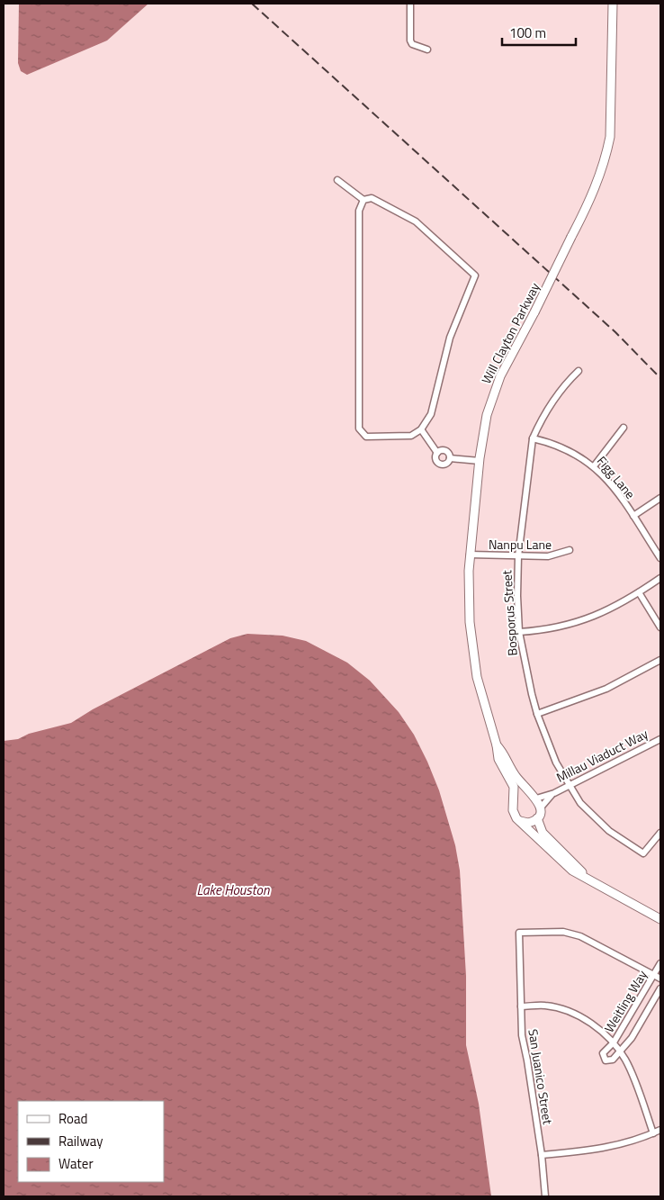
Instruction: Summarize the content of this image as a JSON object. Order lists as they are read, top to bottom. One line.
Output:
{"streets":{"street":["Will Clayton Parkway","Figg Lane","Nanpu Lane","Bosporus Street","Millau Viaduct Way","Weitling Way","San Juanico Street"]},"crossings":[["Will Clayton Parkway","Nanpu Lane"],["Will Clayton Parkway","Millau Viaduct Way"],["Figg Lane","Bosporus Street"],["Nanpu Lane","Bosporus Street"],["Bosporus Street","Millau Viaduct Way"],["Weitling Way","San Juanico Street"]],"water":["Lake Houston"],"legend":["Road","Railway","Water"],"scale_bar":"100 m"}
